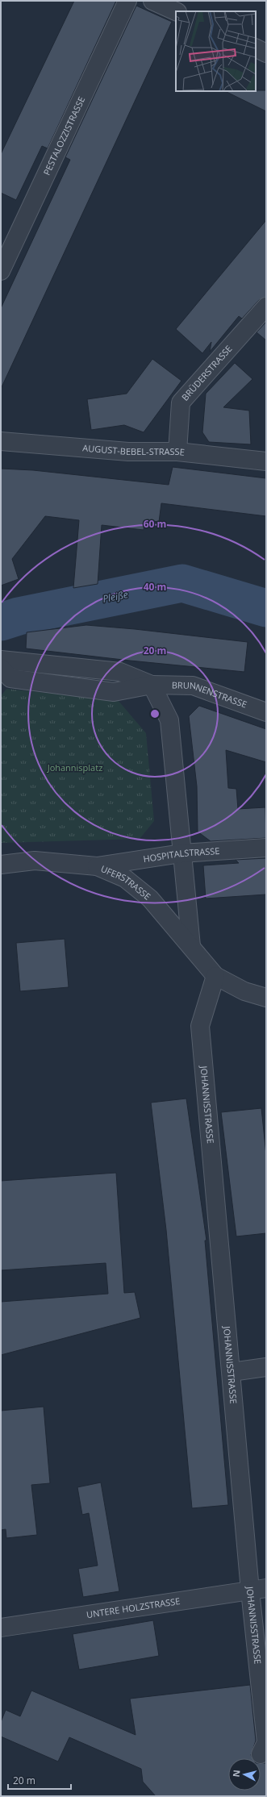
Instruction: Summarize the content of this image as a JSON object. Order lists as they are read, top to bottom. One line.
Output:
{"streets":{"street":["PESTALOZZISTRASSE","BRÜDERSTRASSE","AUGUST-BEBEL-STRASSE","BRUNNENSTRASSE","HOSPITALSTRASSE","UFERSTRASSE","JOHANNISSTRASSE","UNTERE HOLZSTRASSE"]},"crossings":[["BRÜDERSTRASSE","AUGUST-BEBEL-STRASSE"],["HOSPITALSTRASSE","UFERSTRASSE"],["UFERSTRASSE","JOHANNISSTRASSE"],["JOHANNISSTRASSE","UNTERE HOLZSTRASSE"]],"water":["Pleiße"],"parks":["Johannisplatz"],"scale_bar":"20 m","north":"left","rings":["60 m","40 m","20 m"]}
